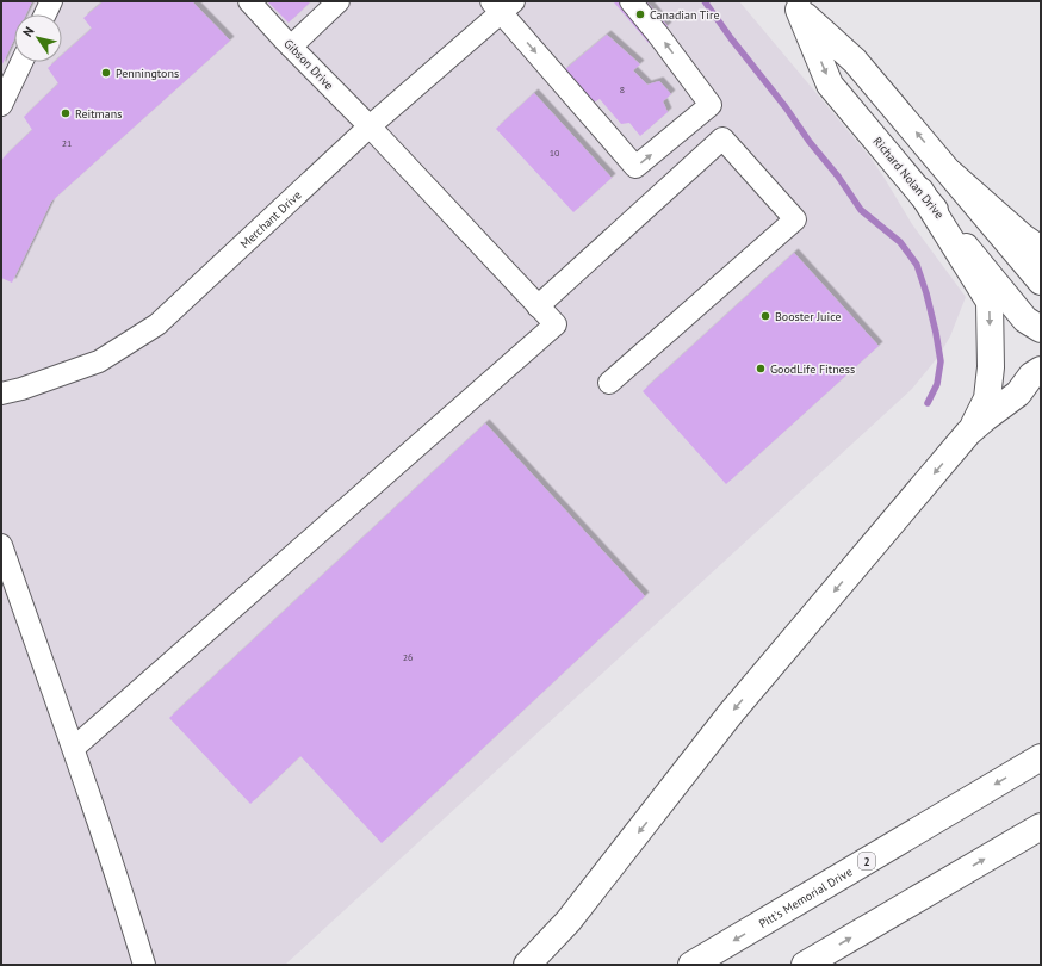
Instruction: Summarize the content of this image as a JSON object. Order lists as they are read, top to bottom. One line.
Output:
{"streets":{"main road":["Richard Nolan Drive","2","Pitt's Memorial Drive"],"lane":["Gibson Drive","Merchant Drive"]},"crossings":[["Gibson Drive","Merchant Drive"]],"places":["Canadian Tire","Penningtons","Reitmans","Booster Juice","GoodLife Fitness"],"house_numbers":["8","21","10","26"],"north":"top left"}
